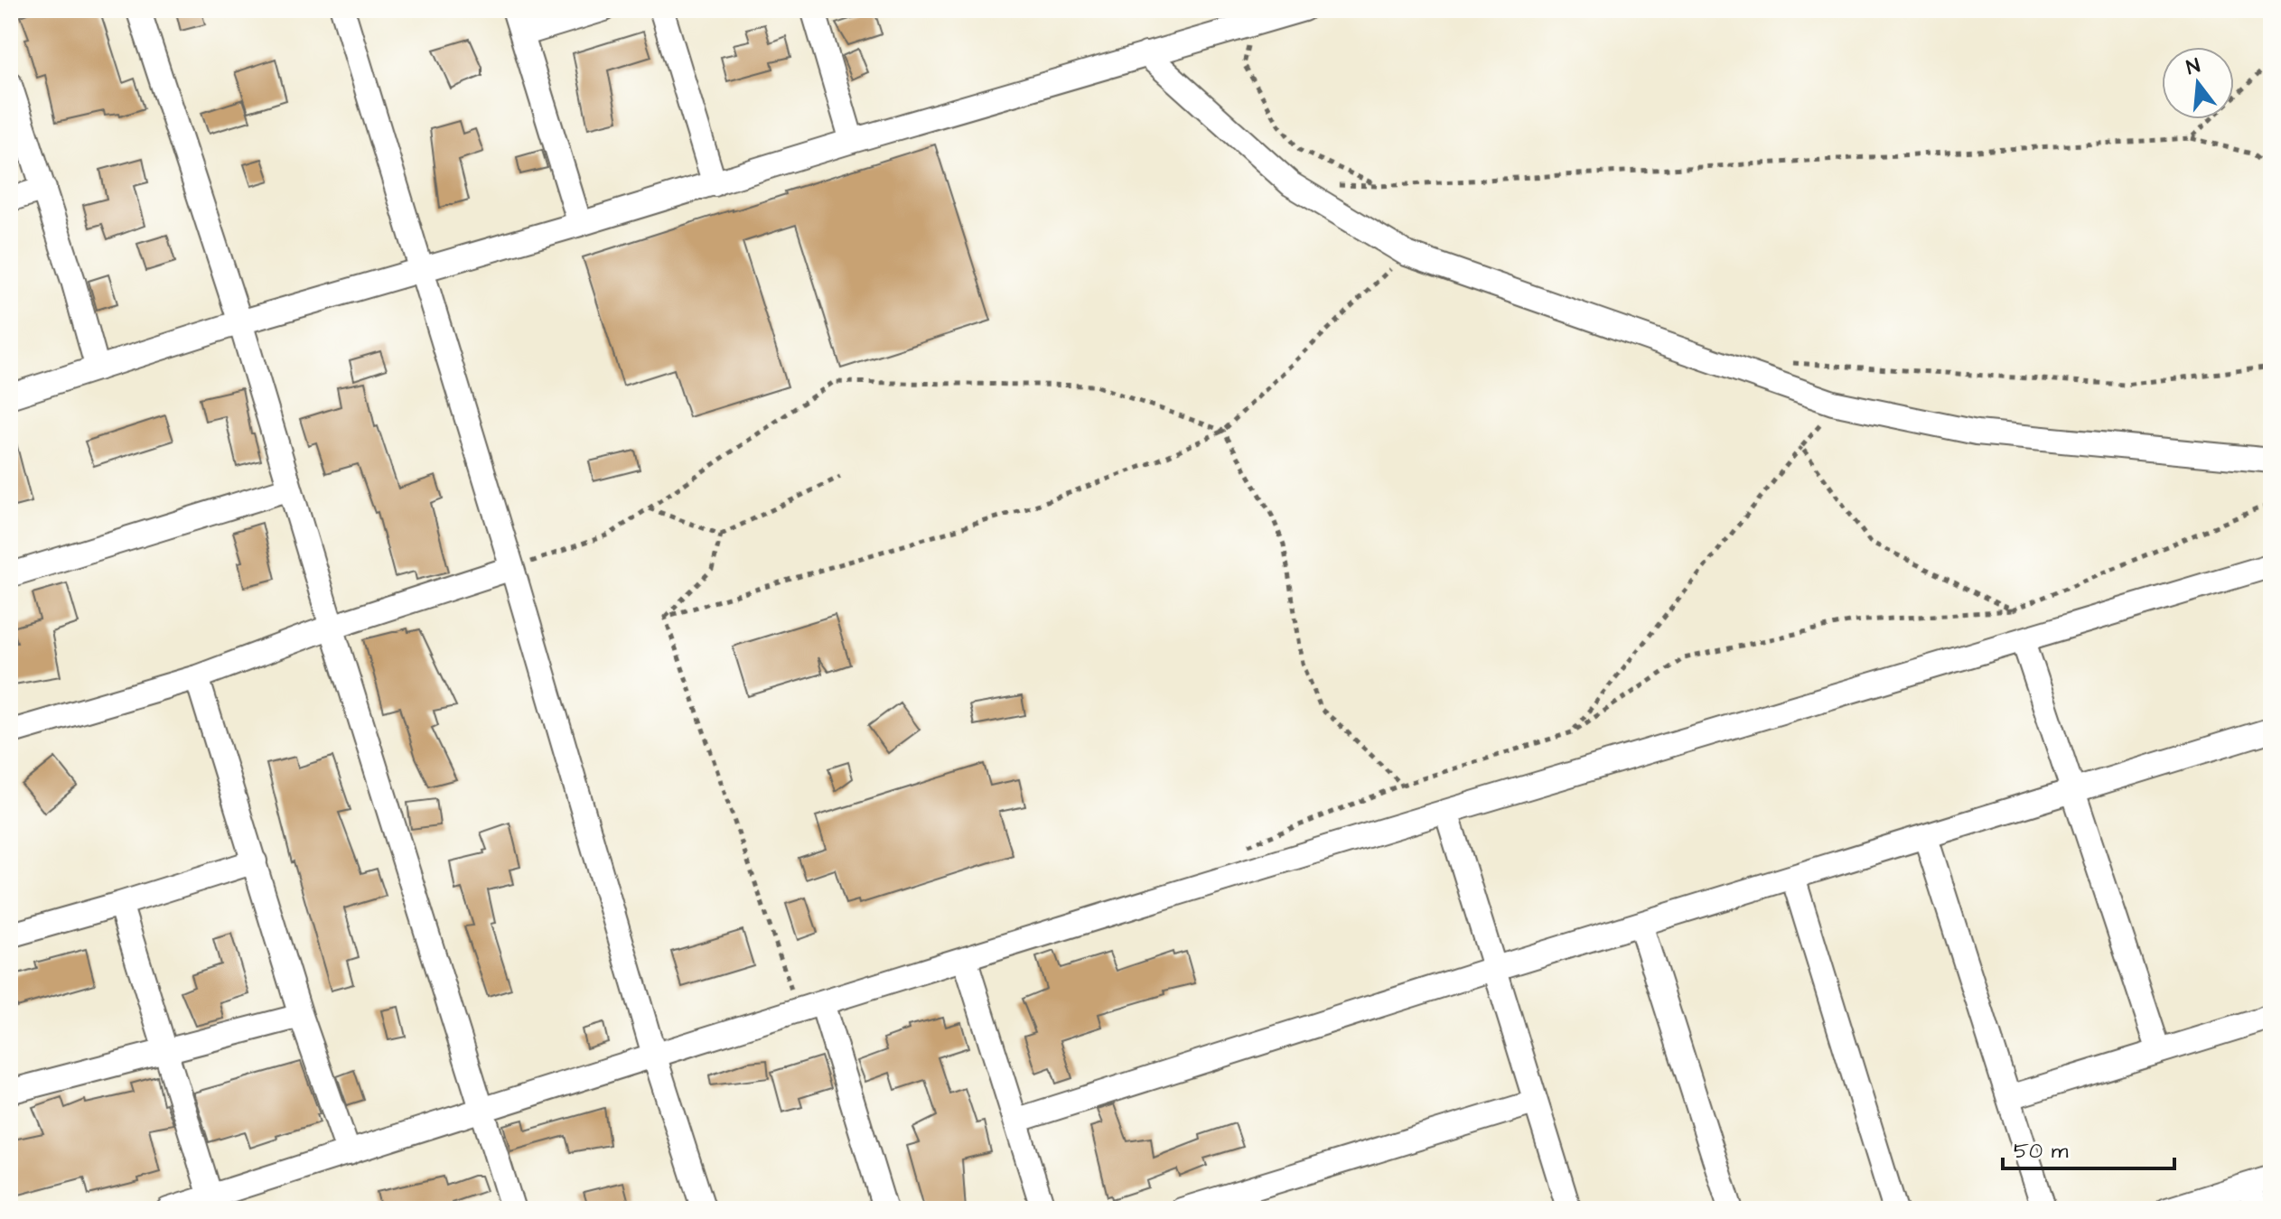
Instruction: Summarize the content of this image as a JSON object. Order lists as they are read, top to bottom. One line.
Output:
{"scale_bar":"50 m","north":"top"}
